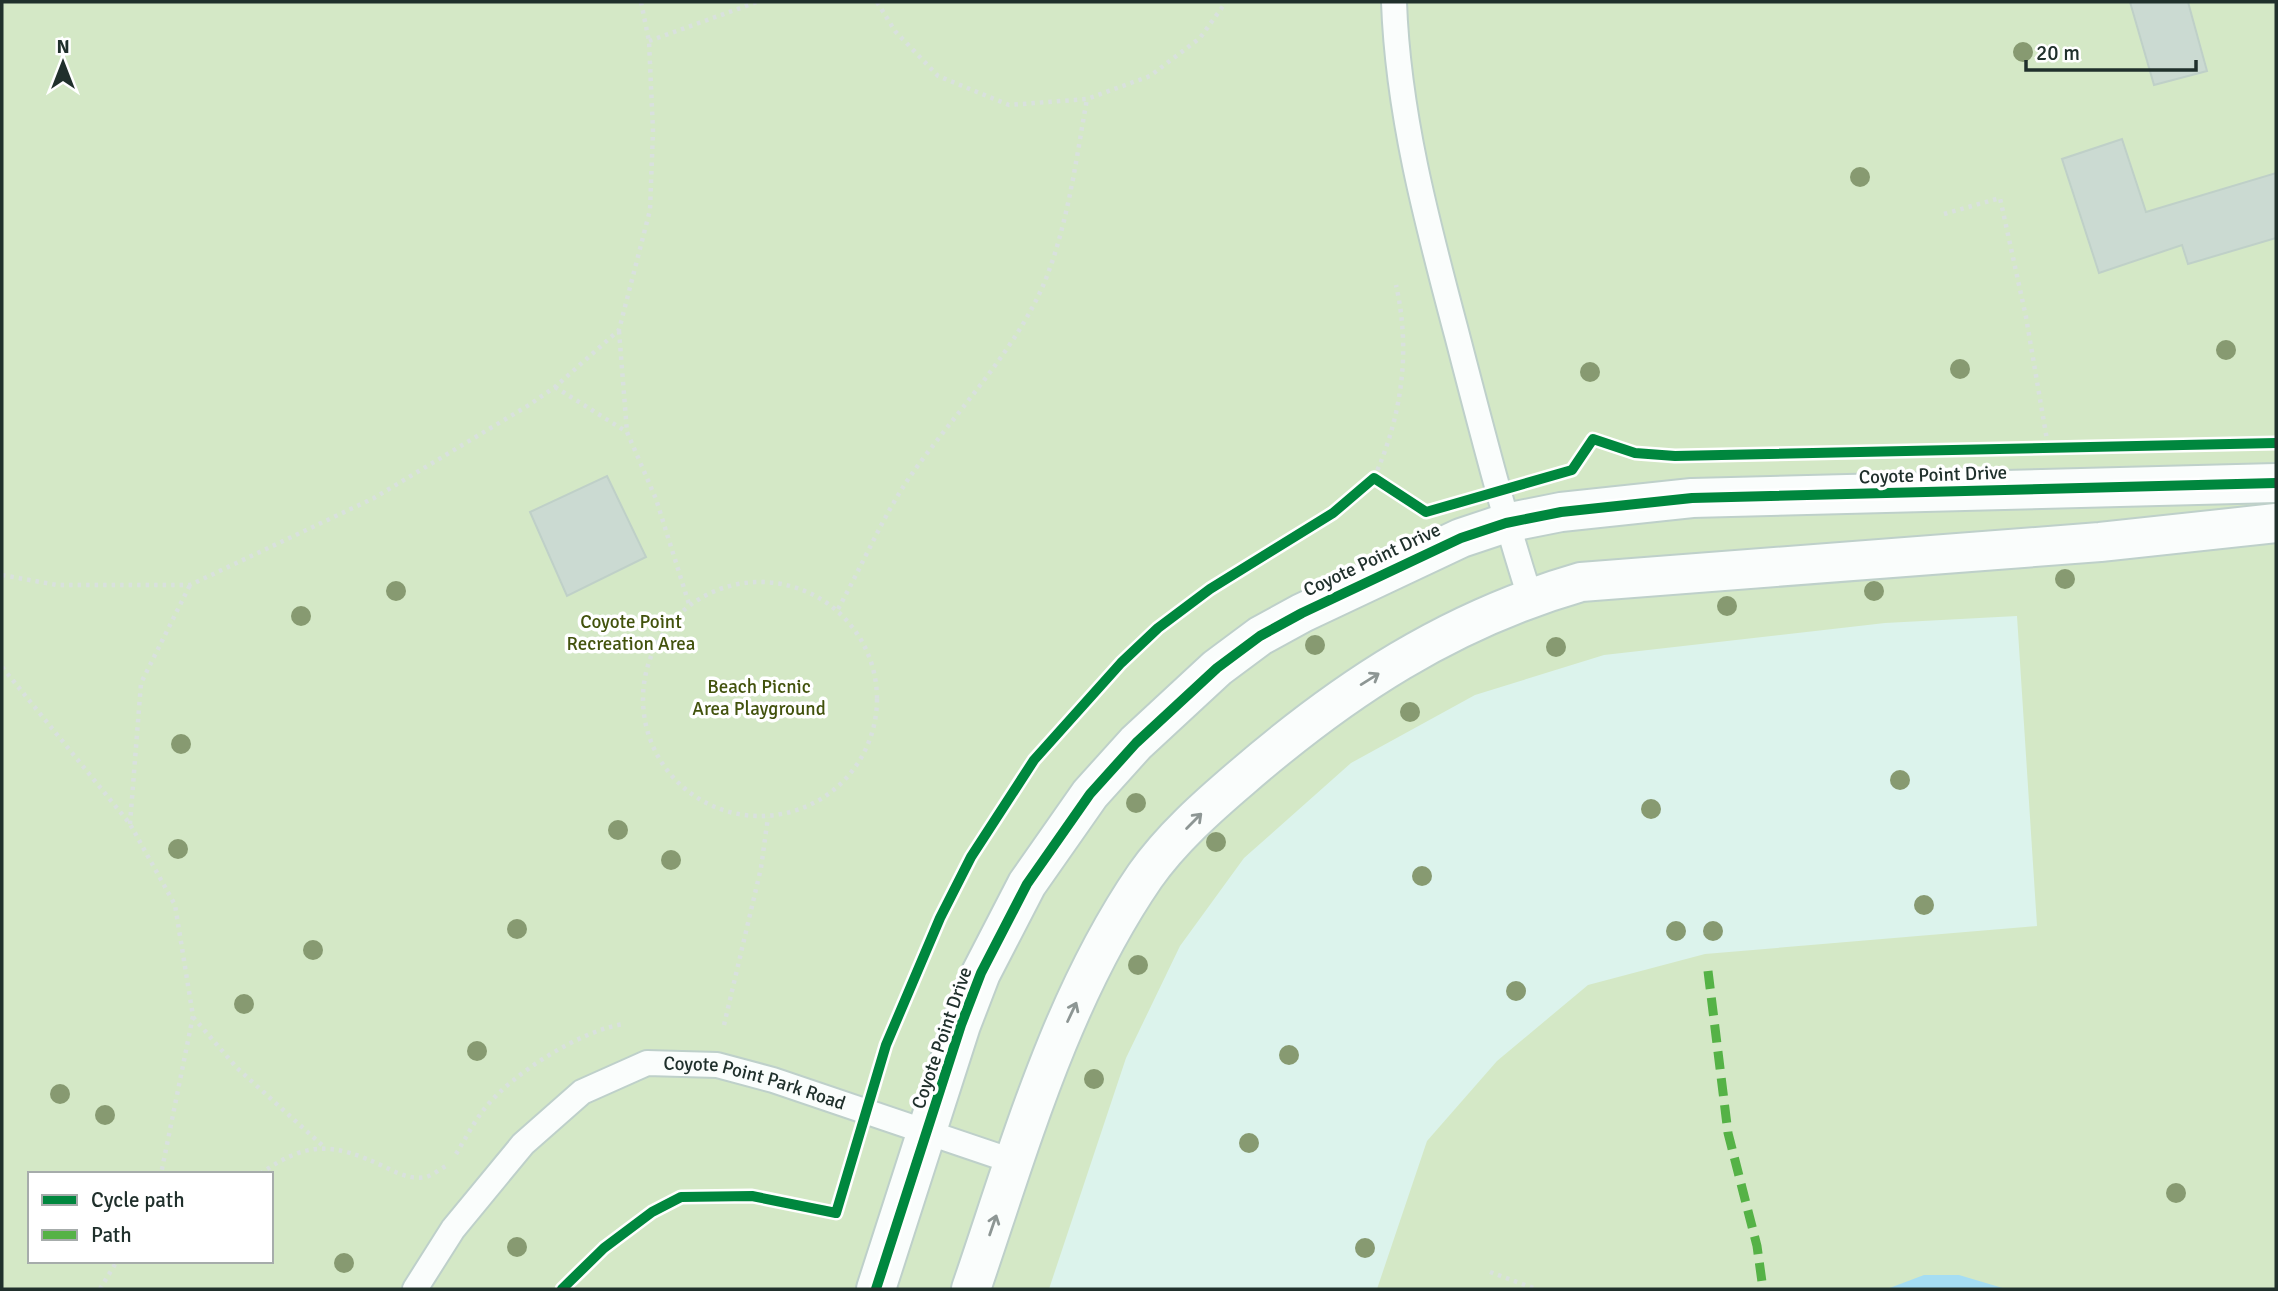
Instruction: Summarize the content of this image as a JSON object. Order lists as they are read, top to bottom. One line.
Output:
{"streets":{"street":["Coyote Point Drive"],"lane":["Coyote Point Park Road"]},"crossings":[["Coyote Point Drive","Coyote Point Park Road"]],"parks":["Coyote Point Recreation Area","Beach Picnic Area Playground"],"legend":["Cycle path","Path"],"scale_bar":"20 m","north":"top"}
